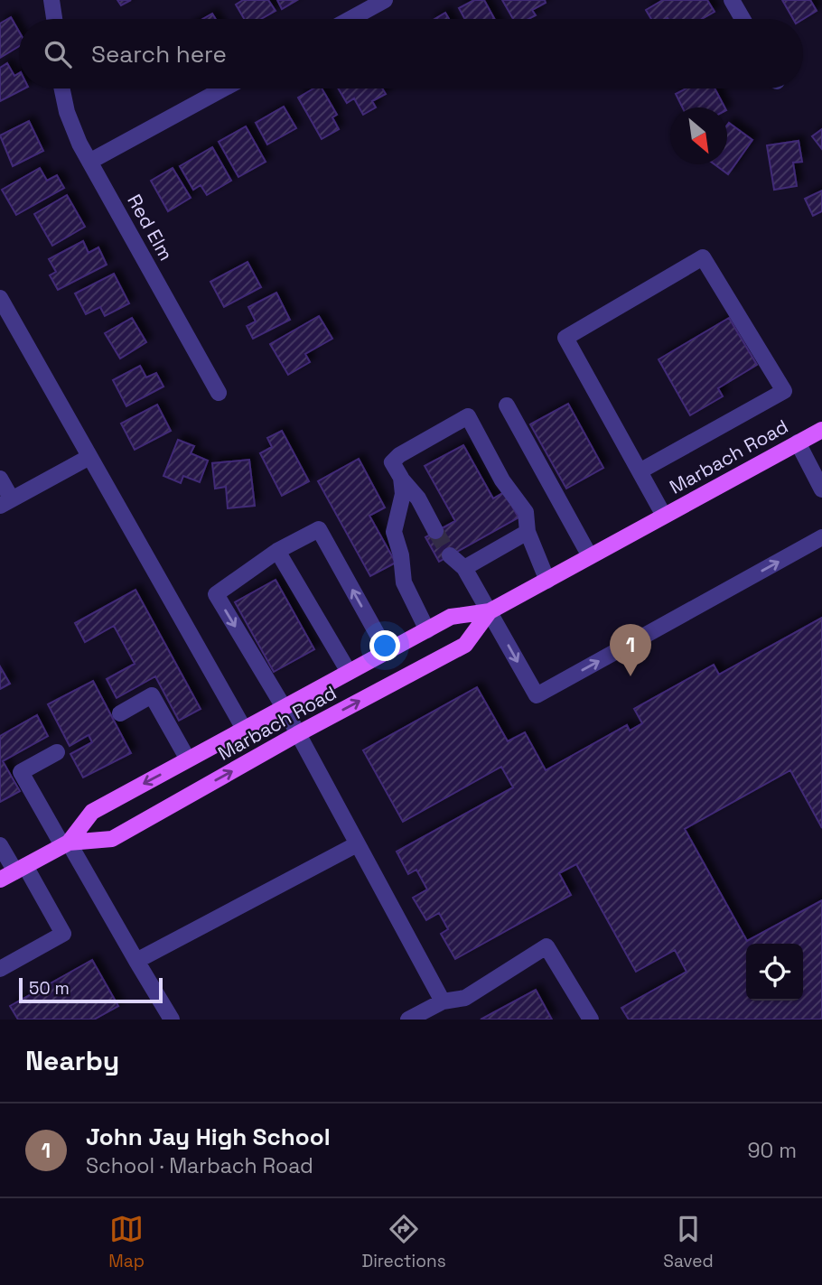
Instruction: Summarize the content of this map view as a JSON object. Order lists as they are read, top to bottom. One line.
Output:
{"streets":{"main road":["Marbach Road"],"street":["Red Elm"]},"scale_bar":"50 m","north":"bottom right","page":{"search":"Search here","pins":"1","scale":"50 m","heading":"Nearby","list":[{"mark":"1","name":"John Jay High School","note":"School · Marbach Road","value":"90 m"}],"nav":["Map","Directions","Saved"]}}
